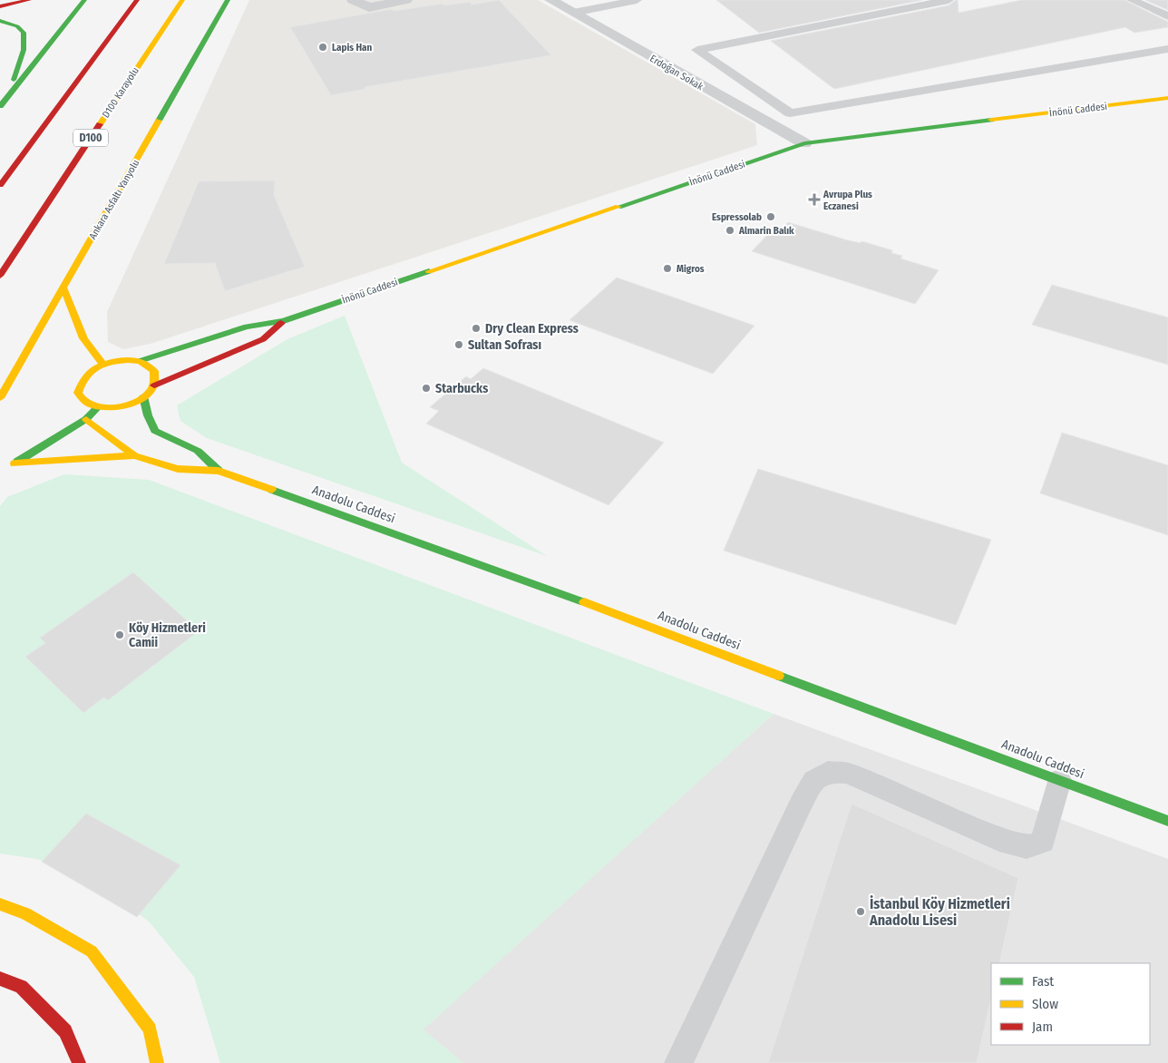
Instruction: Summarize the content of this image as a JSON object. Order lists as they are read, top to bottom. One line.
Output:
{"streets":{"main road":["D100 Karayolu","İnönü Caddesi","D100","Ankara Asfaltı Yanyolu","Anadolu Caddesi"],"street":["Erdoğan Sokak"]},"crossings":[["Erdoğan Sokak","İnönü Caddesi"],["İnönü Caddesi","Anadolu Caddesi"]],"places":{"other":["Lapis Han","Espressolab","Almarin Balık","Migros","Dry Clean Express","Sultan Sofrası","Starbucks","Köy Hizmetleri Camii","İstanbul Köy Hizmetleri Anadolu Lisesi"],"health":["Avrupa Plus Eczanesi"]},"legend":["Fast","Slow","Jam"]}
